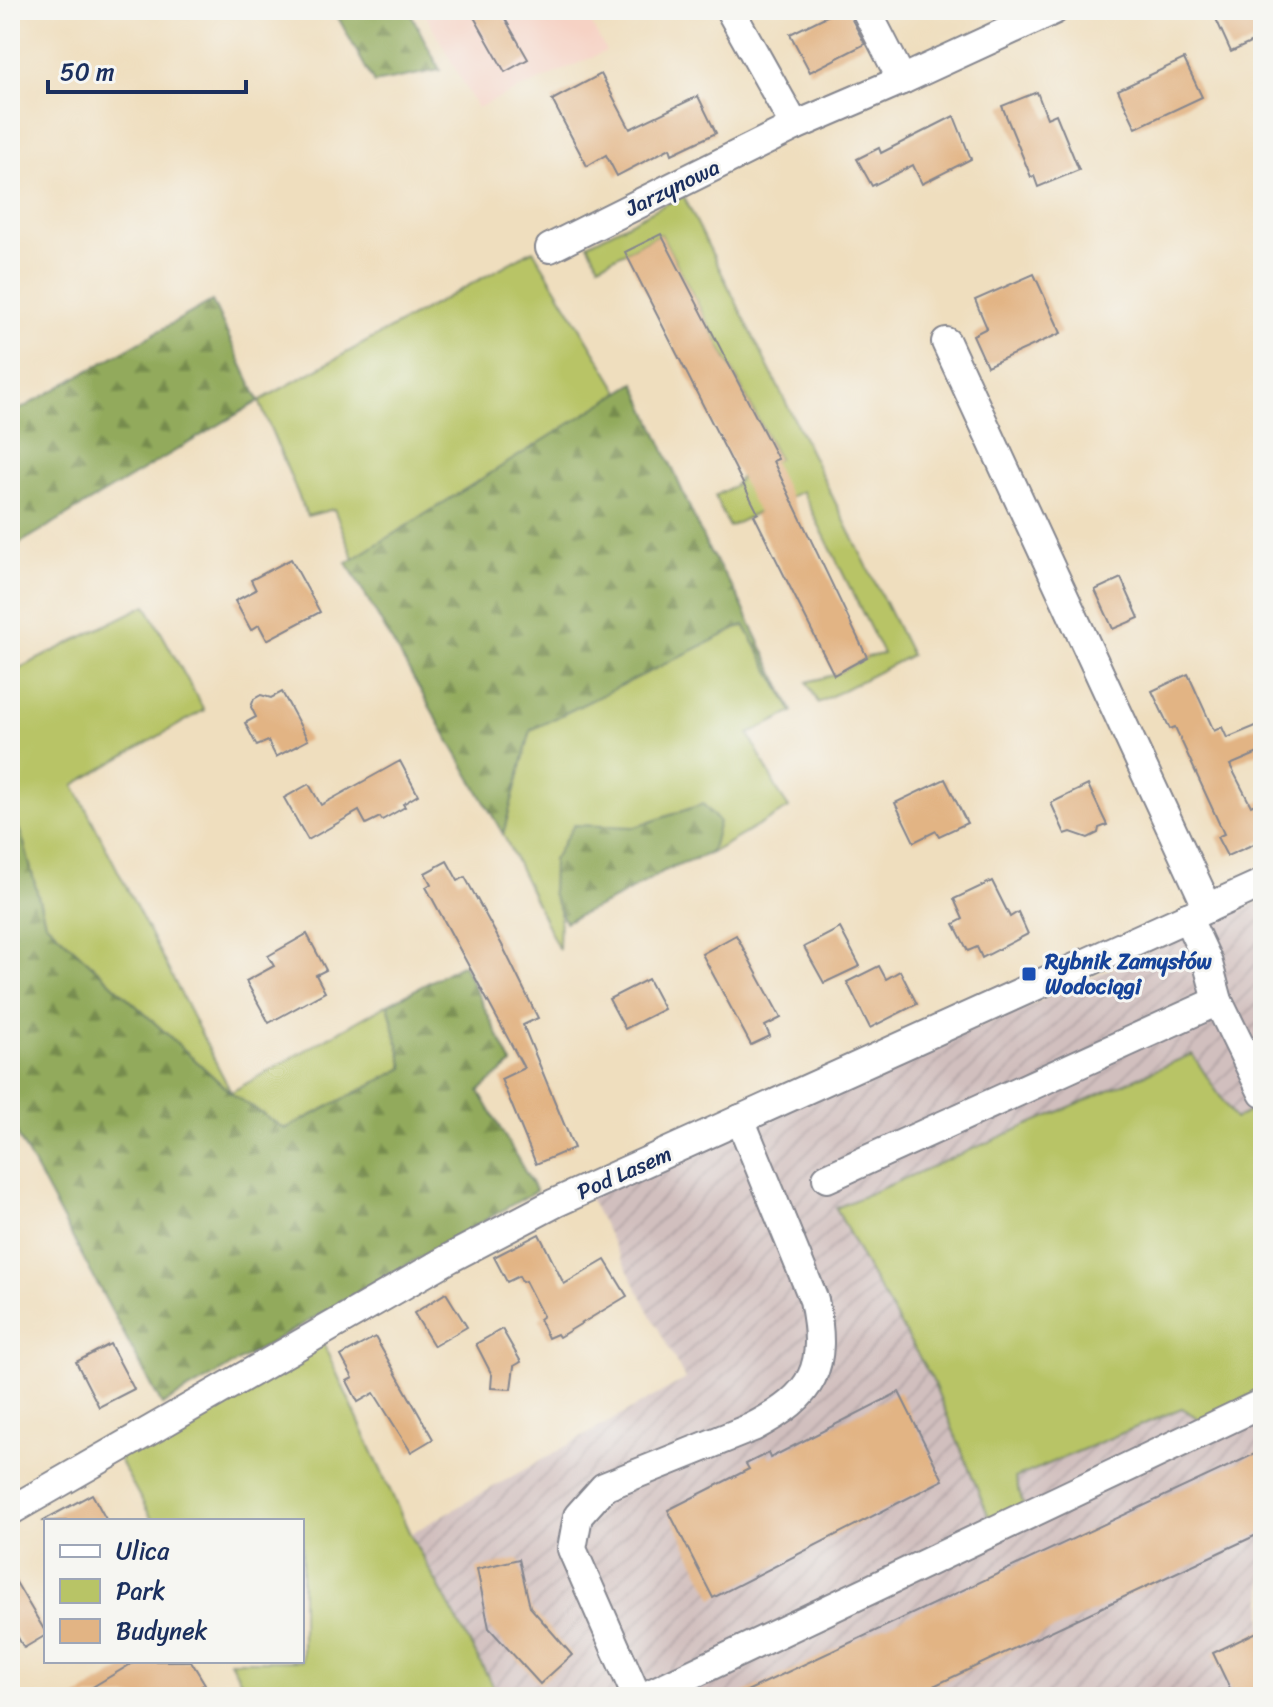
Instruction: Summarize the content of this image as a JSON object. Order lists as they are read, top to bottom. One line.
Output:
{"streets":{"street":["Jarzynowa","Pod Lasem"]},"places":{"transit":["Rybnik Zamysłów Wodociągi"]},"legend":["Ulica","Park","Budynek"],"scale_bar":"50 m"}
